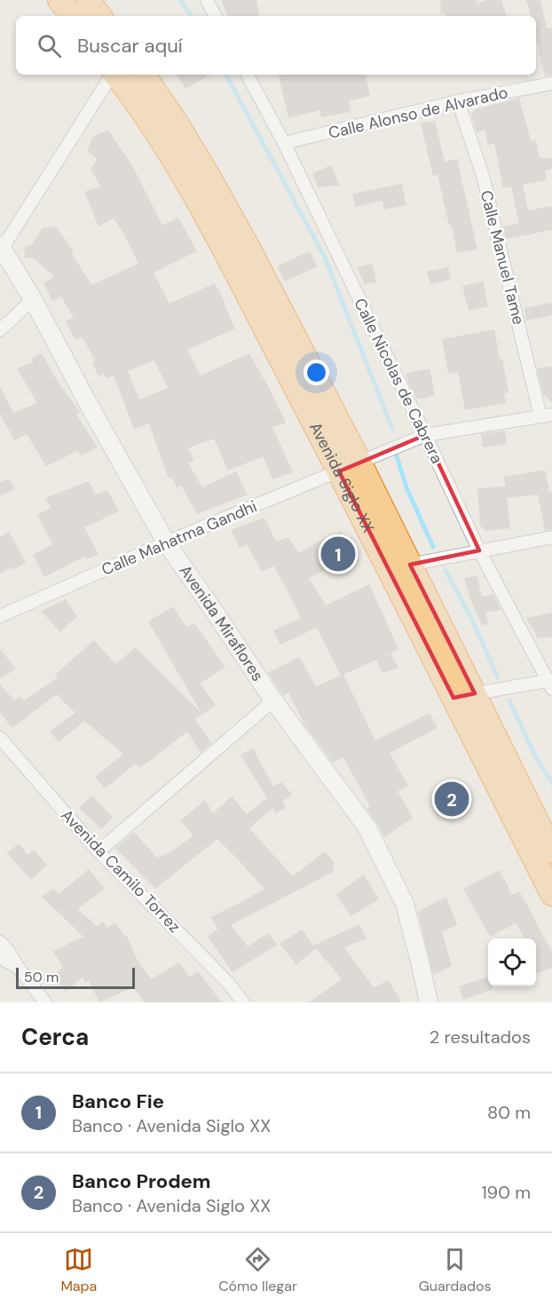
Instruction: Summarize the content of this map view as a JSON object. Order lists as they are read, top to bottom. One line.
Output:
{"streets":{"highway":["Avenida Siglo XX"],"street":["Calle Alonso de Alvarado","Calle Manuel Tame","Calle Nicolas de Cabrera","Calle Mahatma Gandhi","Avenida Miraflores","Avenida Camilo Torrez"]},"crossings":[["Calle Alonso de Alvarado","Calle Manuel Tame"],["Calle Alonso de Alvarado","Calle Nicolas de Cabrera"],["Calle Manuel Tame","Calle Mahatma Gandhi"],["Calle Nicolas de Cabrera","Calle Mahatma Gandhi"],["Avenida Siglo XX","Calle Mahatma Gandhi"],["Calle Mahatma Gandhi","Avenida Miraflores"]],"scale_bar":"50 m","page":{"search":"Buscar aquí","pins":["1","2"],"scale":"50 m","heading":["Cerca","2 resultados"],"list":[{"mark":"1","name":"Banco Fie","note":"Banco · Avenida Siglo XX","value":"80 m"},{"mark":"2","name":"Banco Prodem","note":"Banco · Avenida Siglo XX","value":"190 m"}],"nav":["Mapa","Cómo llegar","Guardados"]}}
